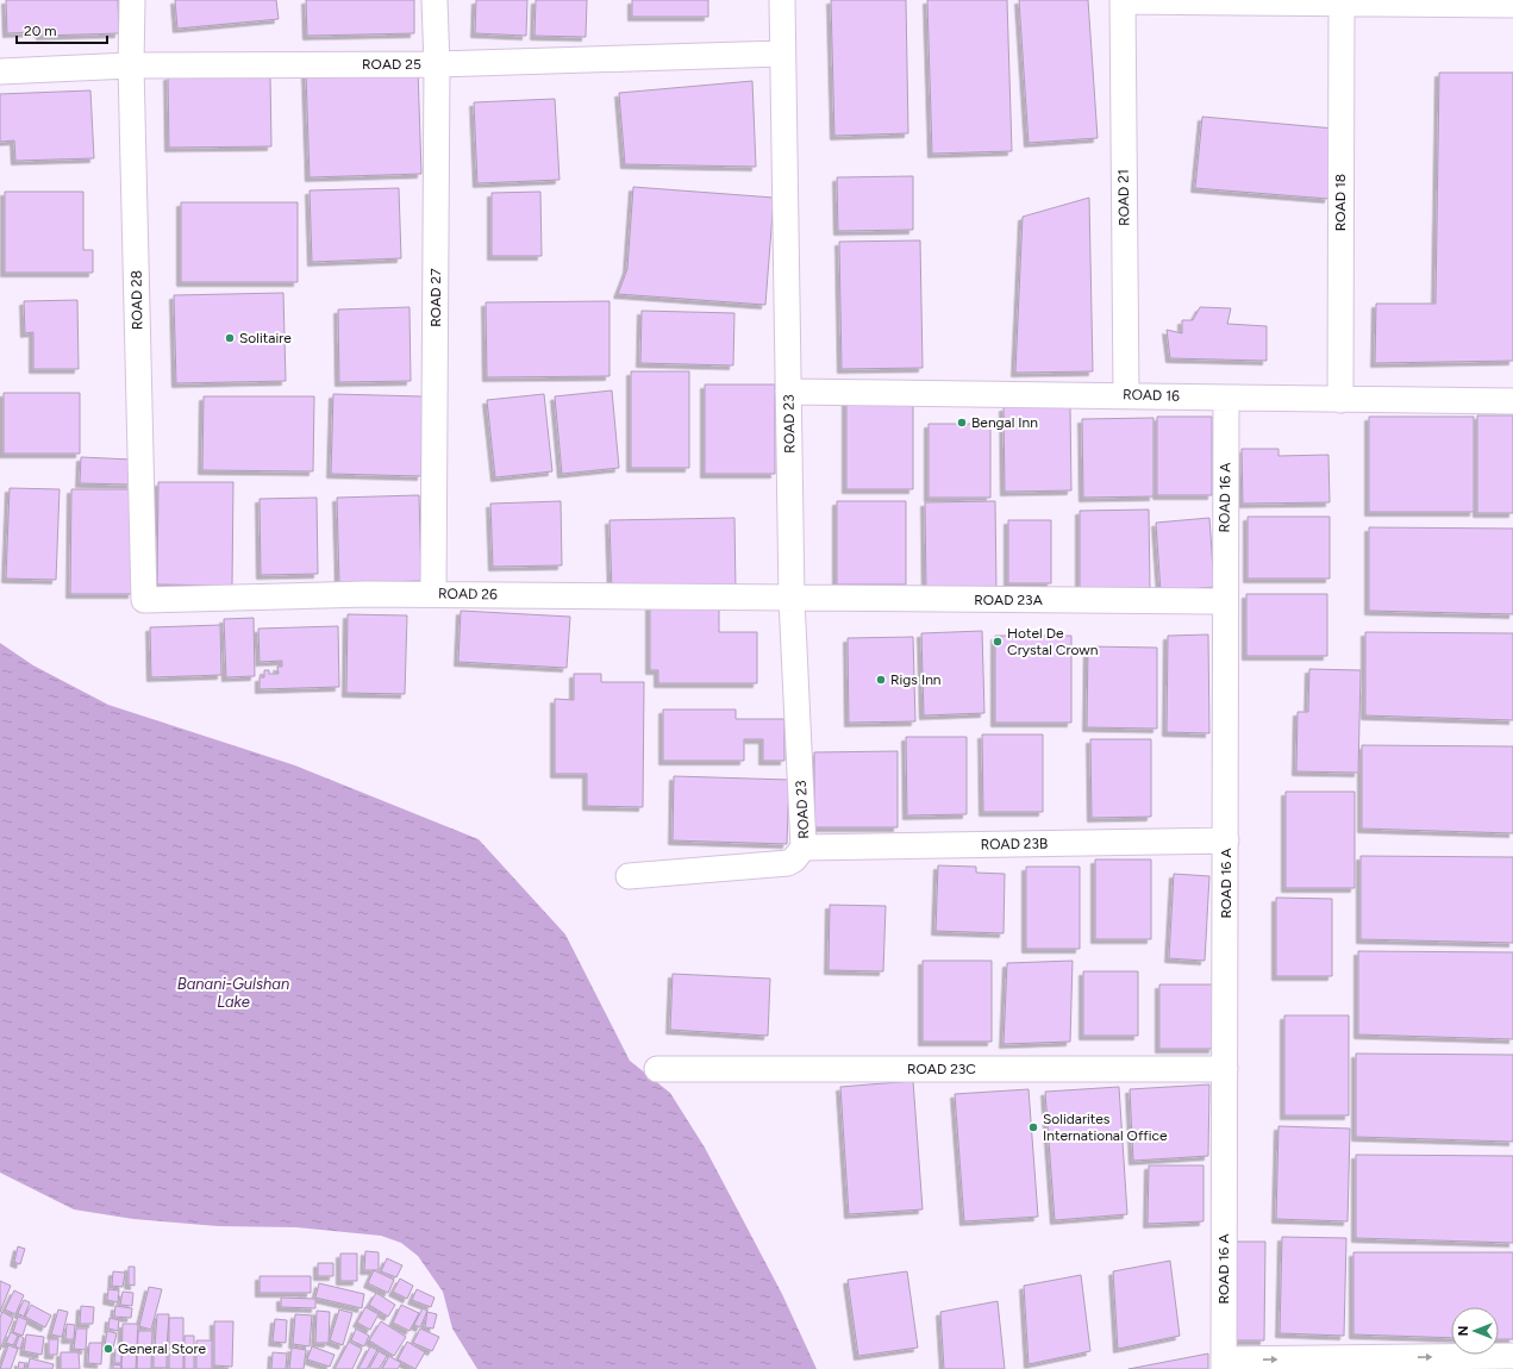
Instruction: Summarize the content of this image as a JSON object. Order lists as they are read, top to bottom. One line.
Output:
{"streets":{"street":["ROAD 25","ROAD 21","ROAD 18","ROAD 27","ROAD 28","ROAD 16","ROAD 23","ROAD 16 A","ROAD 26","ROAD 23A","ROAD 23B","ROAD 23C"]},"crossings":[["ROAD 25","ROAD 27"],["ROAD 25","ROAD 28"],["ROAD 25","ROAD 23"],["ROAD 21","ROAD 16"],["ROAD 18","ROAD 16"],["ROAD 27","ROAD 26"],["ROAD 28","ROAD 26"],["ROAD 16","ROAD 23"],["ROAD 16","ROAD 16 A"],["ROAD 23","ROAD 26"],["ROAD 23","ROAD 23A"],["ROAD 23","ROAD 23B"],["ROAD 16 A","ROAD 23A"],["ROAD 16 A","ROAD 23B"],["ROAD 16 A","ROAD 23C"],["ROAD 26","ROAD 23A"]],"water":["Banani-Gulshan Lake"],"places":["Solitaire","Bengal Inn","Hotel De Crystal Crown","Rigs Inn","Solidarites International Office","General Store"],"scale_bar":"20 m","north":"left"}
